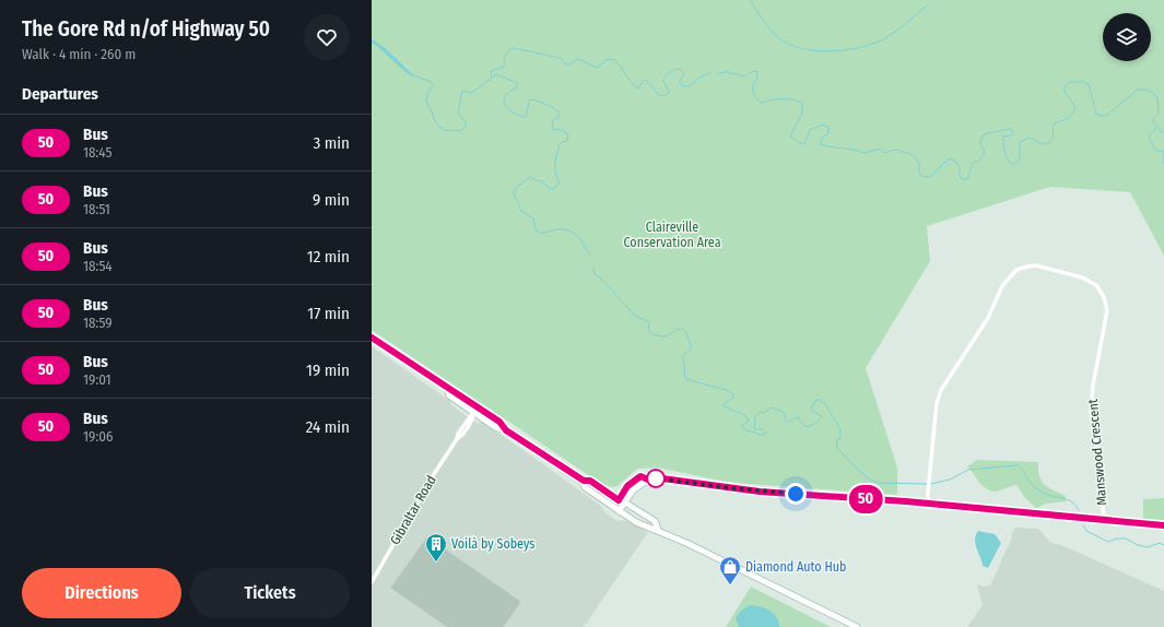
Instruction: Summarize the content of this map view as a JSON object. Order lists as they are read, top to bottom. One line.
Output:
{"streets":{"street":["Manswood Crescent","Gibraltar Road"]},"parks":["Claireville Conservation Area"],"places":{"building":["Voilà by Sobeys"],"shop":["Diamond Auto Hub"]},"lines":["bus line 50"],"page":{"heading":[["The Gore Rd n/of Highway 50","Walk · 4 min · 260 m"],"Departures"],"on_map":"50","list":[{"mark":"50","name":"Bus","note":"18:45","value":"3 min"},{"mark":"50","name":"Bus","note":"18:51","value":"9 min"},{"mark":"50","name":"Bus","note":"18:54","value":"12 min"},{"mark":"50","name":"Bus","note":"18:59","value":"17 min"},{"mark":"50","name":"Bus","note":"19:01","value":"19 min"},{"mark":"50","name":"Bus","note":"19:06","value":"24 min"}],"buttons":["Directions","Tickets"]}}
